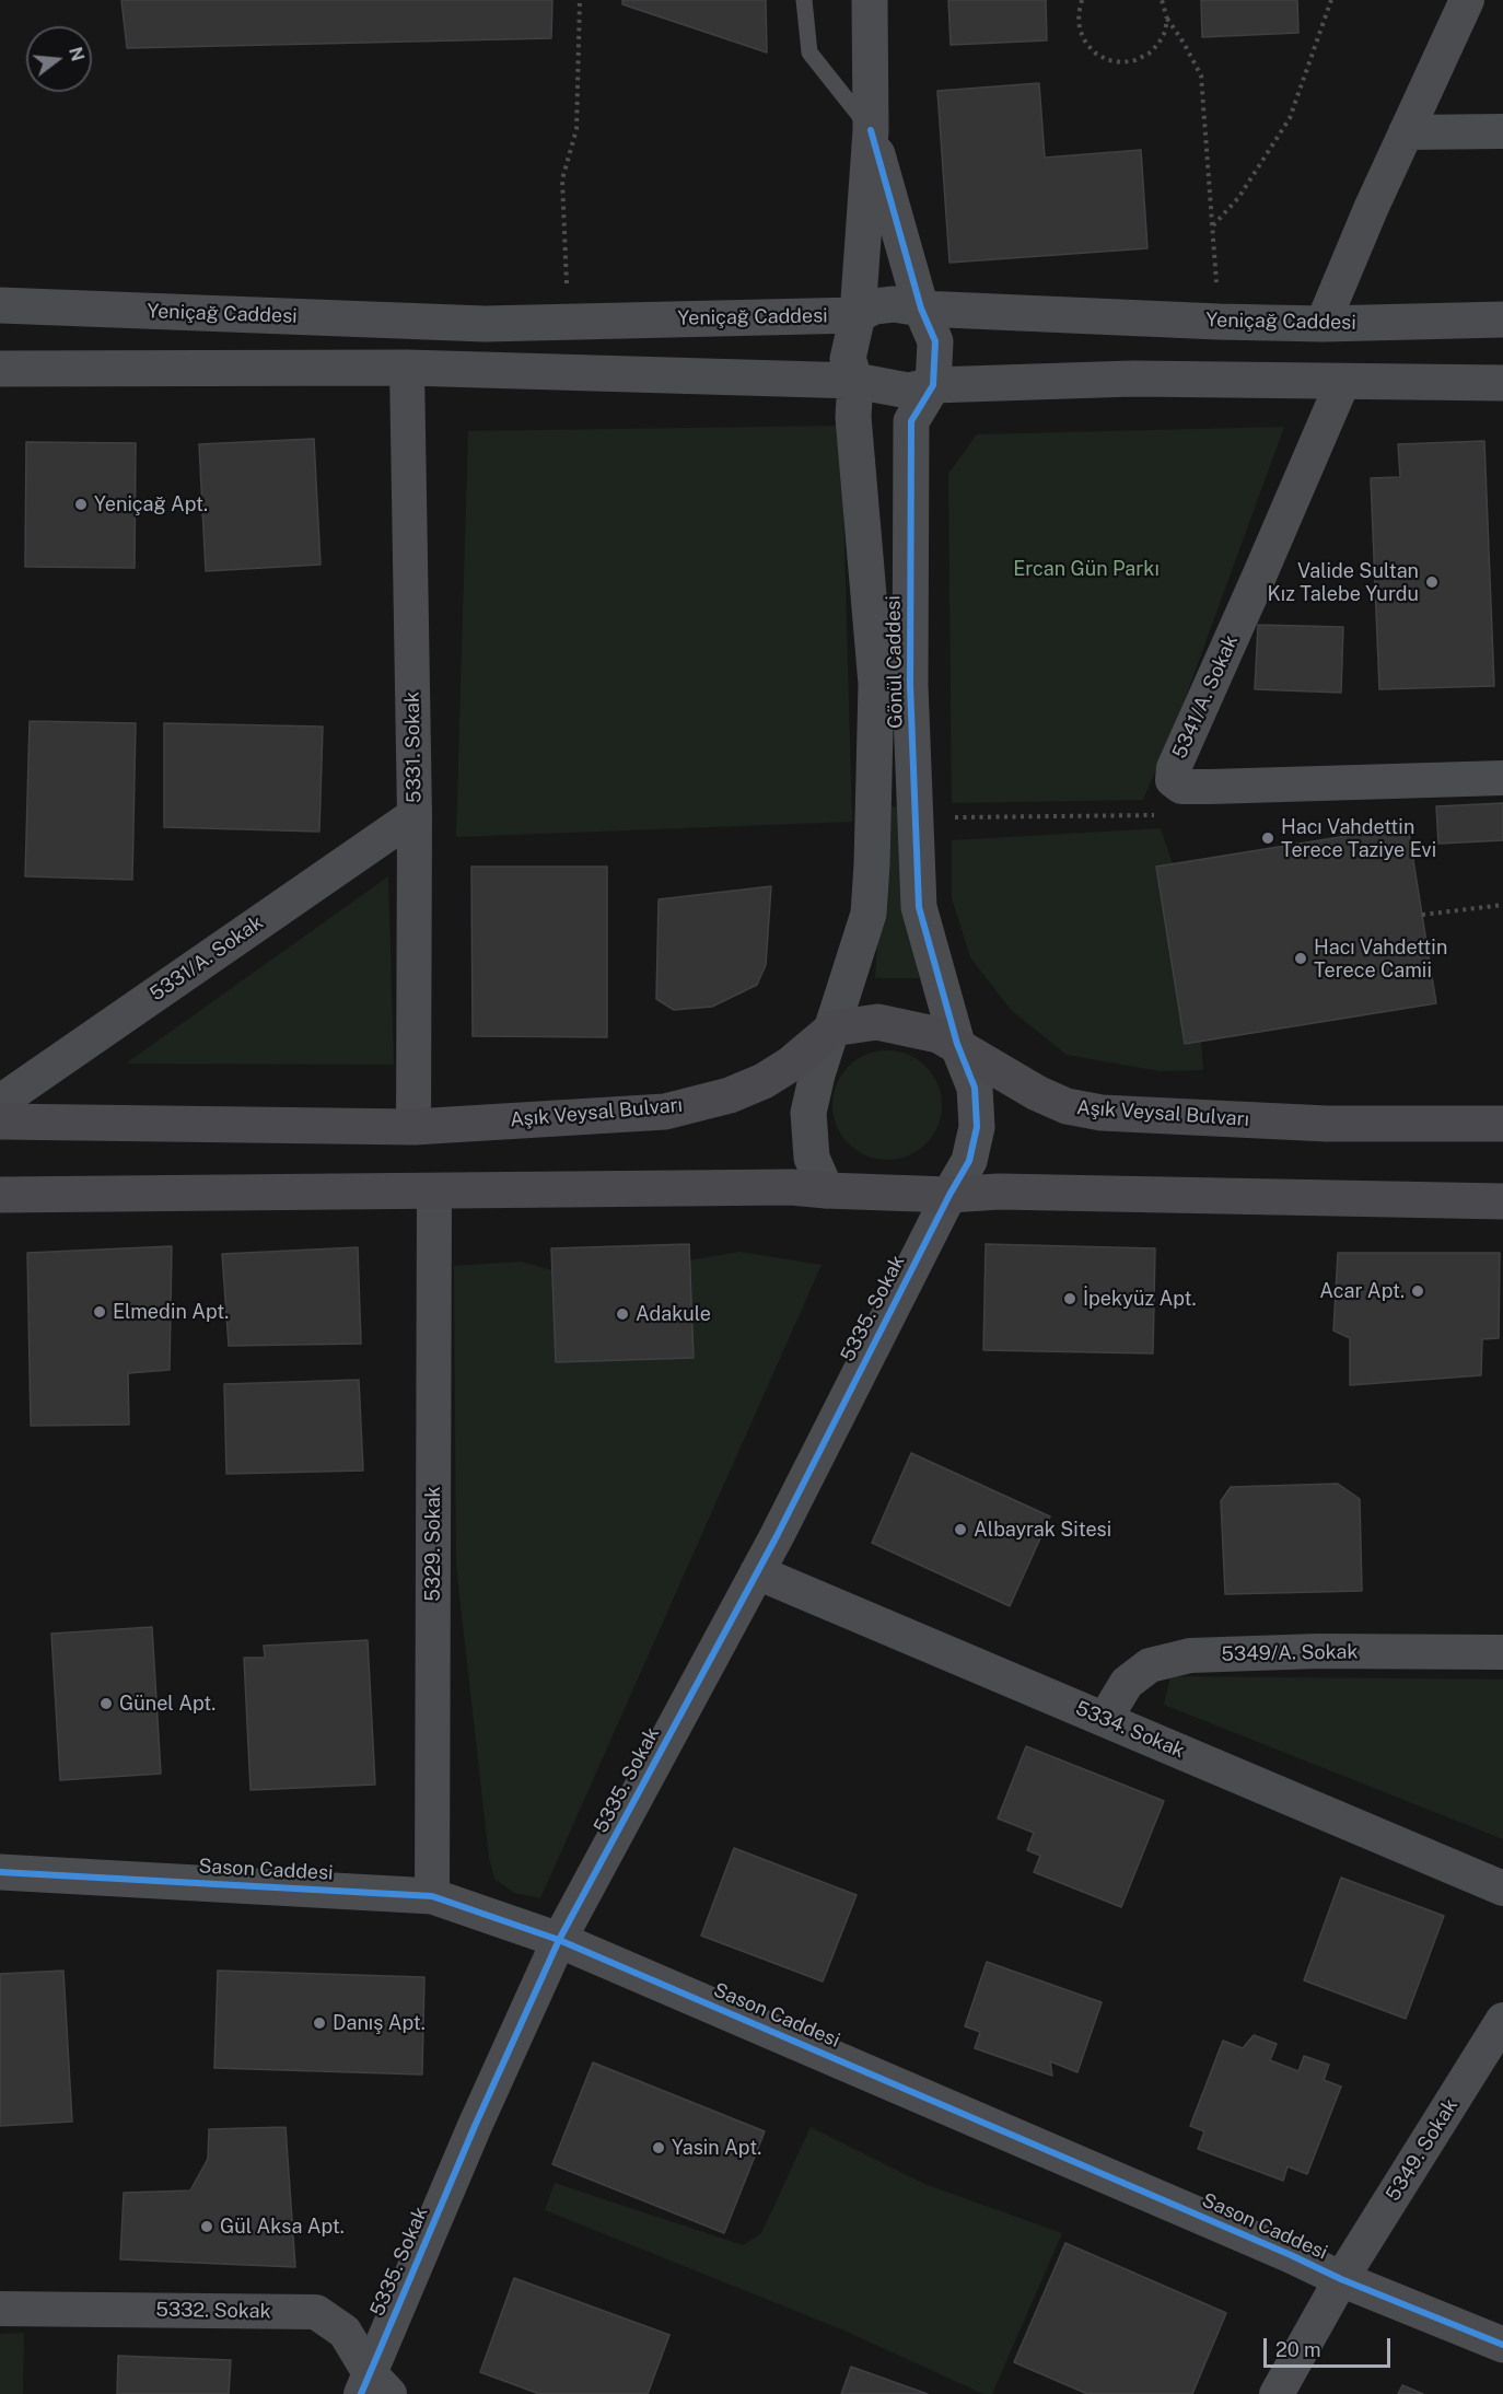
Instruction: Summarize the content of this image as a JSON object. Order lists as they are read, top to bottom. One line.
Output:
{"streets":{"main road":["Aşık Veysal Bulvarı"],"street":["Yeniçağ Caddesi","Gönül Caddesi","5341/A. Sokak","5331. Sokak","5331/A. Sokak","5335. Sokak","5329. Sokak","5349/A. Sokak","5334. Sokak","Sason Caddesi","5349. Sokak","5332. Sokak"]},"crossings":[["Yeniçağ Caddesi","Gönül Caddesi"],["Gönül Caddesi","Aşık Veysal Bulvarı"],["Gönül Caddesi","5335. Sokak"],["5331. Sokak","5331/A. Sokak"],["5331. Sokak","Aşık Veysal Bulvarı"],["Aşık Veysal Bulvarı","5335. Sokak"],["5335. Sokak","5334. Sokak"],["5335. Sokak","Sason Caddesi"],["5335. Sokak","5332. Sokak"],["5329. Sokak","Sason Caddesi"],["5349/A. Sokak","5334. Sokak"],["Sason Caddesi","5349. Sokak"]],"parks":["Ercan Gün Parkı"],"places":["Yeniçağ Apt.","Valide Sultan Kız Talebe Yurdu","Hacı Vahdettin Terece Taziye Evi","Hacı Vahdettin Terece Camii","Acar Apt.","İpekyüz Apt.","Elmedin Apt.","Adakule","Albayrak Sitesi","Günel Apt.","Danış Apt.","Yasin Apt.","Gül Aksa Apt."],"scale_bar":"20 m","north":"right"}
